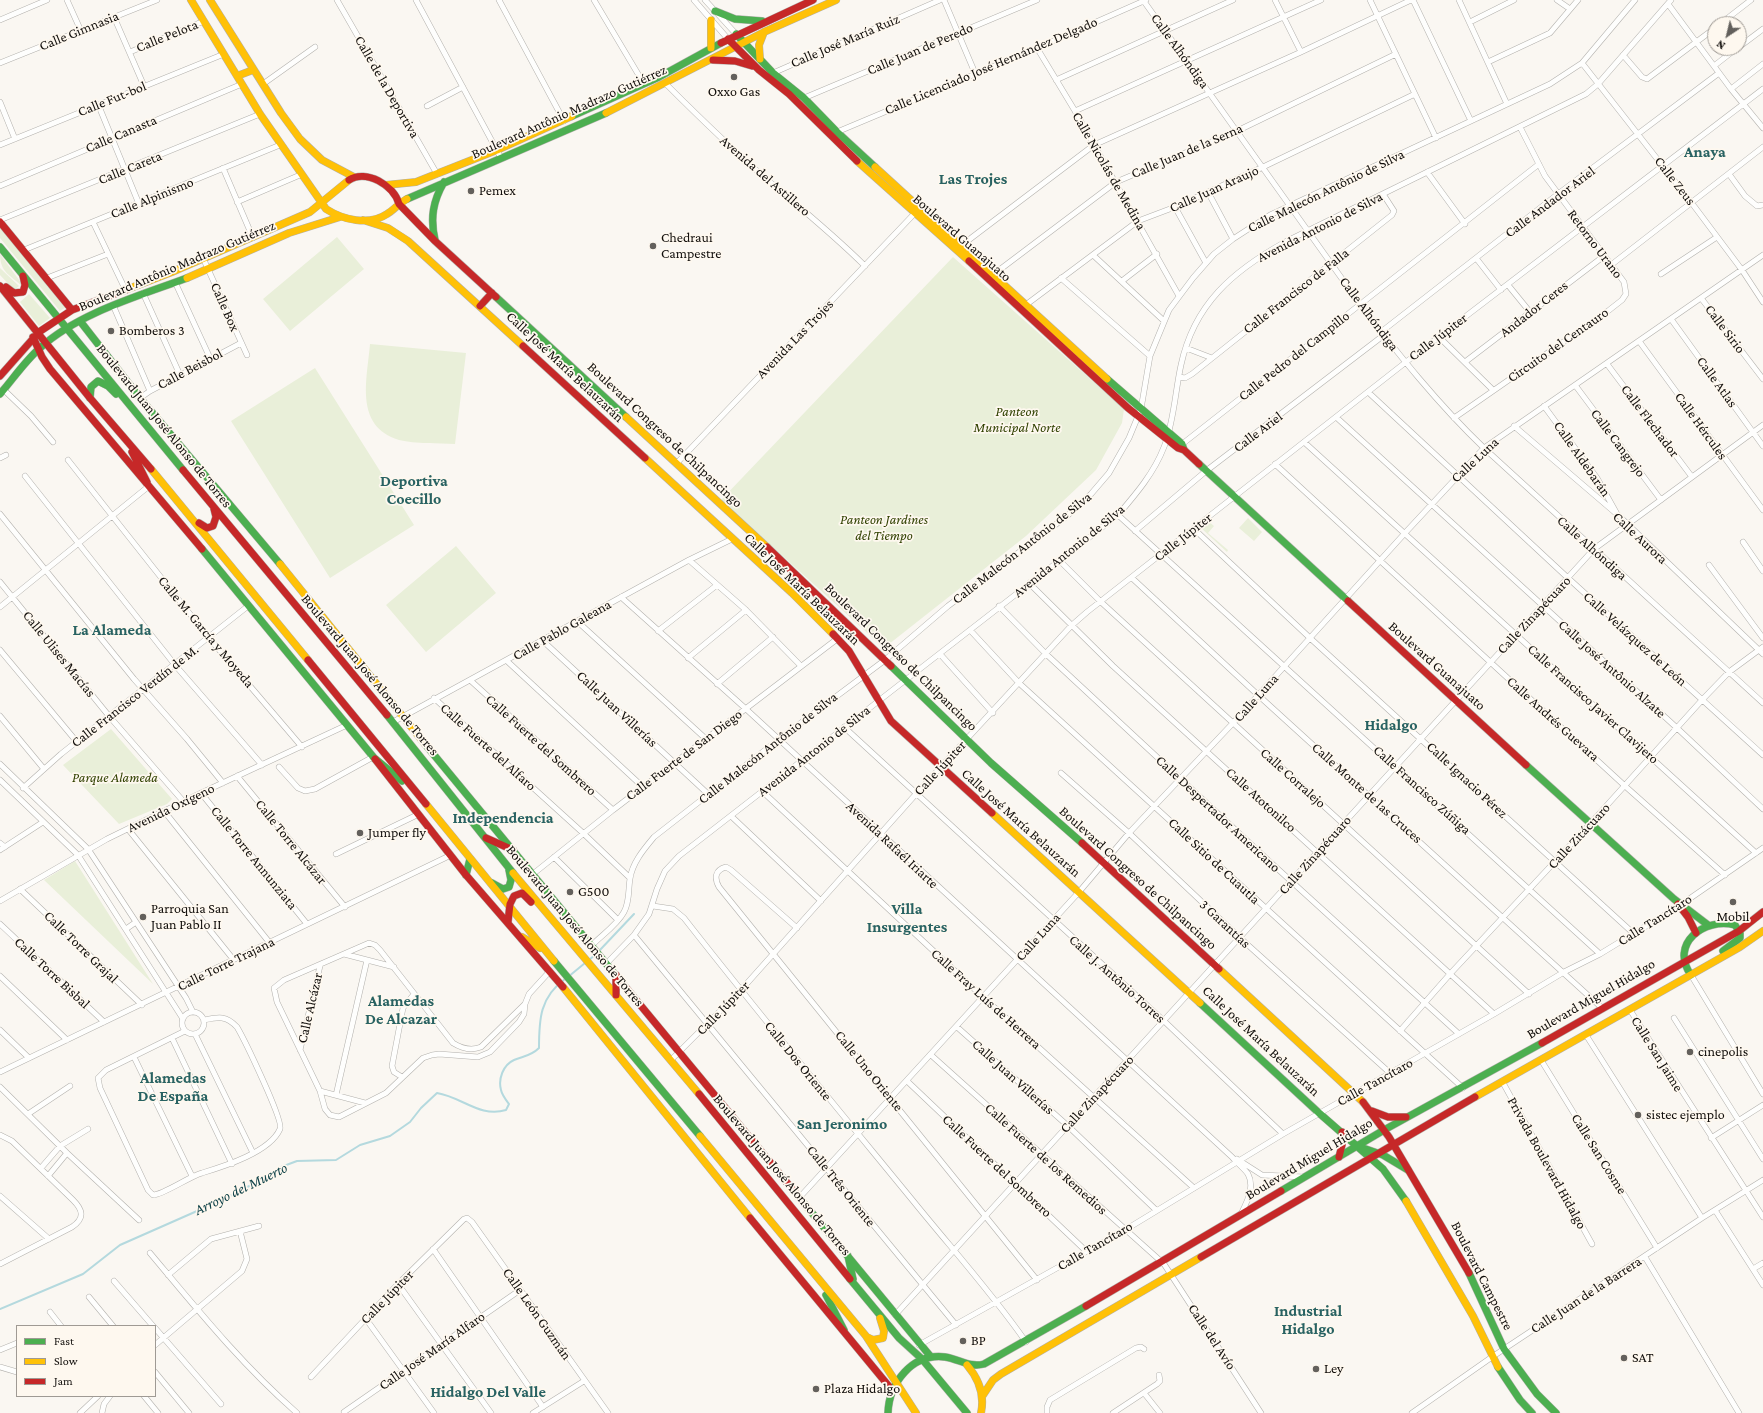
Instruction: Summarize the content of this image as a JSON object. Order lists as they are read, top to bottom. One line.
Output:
{"streets":{"street":["Calle Gimnasia","Calle Pelota","Calle José María Ruiz","Calle Juan de Peredo","Calle Alhóndiga","Calle Licenciado José Hernández Delgado","Calle de la Deportiva","Calle Fut-bol","Boulevard Antônio Madrazo Gutiérrez","Calle Canasta","Calle Juan de la Serna","Calle Careta","Calle Nicolás de Medina","Avenida del Astillero","Calle Zeus","Calle Juan Araujo","Calle Malecón Antônio de Silva","Calle Alpinismo","Calle Andador Ariel","Avenida Antonio de Silva","Boulevard Guanajuato","Retorno Urano","Calle Francisco de Falla","Calle Box","Andador Ceres","Calle Sirio","Calle Júpiter","Avenida Las Trojes","Circuito del Centauro","Calle Pedro del Campillo","Calle José María Belauzarán","Calle Beisbol","Calle Atlas","Calle Flechador","Boulevard Juan José Alonso de Torres","Calle Hércules","Calle Ariel","Boulevard Congreso de Chilpancingo","Calle Cangrejo","Calle Aldebarán","Calle Luna","Calle Aurora","Calle Zinapécuaro","Calle Pablo Galeana","Calle M. García y Moyeda","Calle Velázquez de León","Calle Ulises Macías","Calle José Antônio Alzate","Calle Francisco Verdín de M.","Calle Francisco Javier Clavijero","Calle Juan Villerías","Calle Andrés Guevara","Calle Fuerte del Sombrero","Calle Fuerte del Alfaro","Calle Fuerte de San Diego","Calle Corralejo","Calle Ignacio Pérez","Calle Francisco Zúñiga","Calle Monte de las Cruces","Calle Atotonilco","Avenida Oxígeno","Calle Despertador Americano","Calle Zitácuaro","Calle Torre Alcázar","Avenida Rafaél Iriarte","Calle Torre Annunziata","Calle Sitio de Cuautla","Calle Tancítaro","3 Garantías","Calle Torre Grajal","Calle Torre Trajana","Calle Torre Bisbal","Calle J. Antônio Torres","Calle Fray Luís de Herrera","Boulevard Miguel Hidalgo","Calle Alcázar","Calle San Jaime","Calle Dos Oriente","Calle Uno Oriente","Calle San Cosme","Calle Fuerte de los Remedios","Privada Boulevard Hidalgo","Calle Três Oriente","Boulevard Campestre","Calle Juan de la Barrera","Calle León Guzmán","Calle del Avío","Calle José María Alfaro"]},"crossings":[["Calle José María Ruiz","Boulevard Guanajuato"],["Calle Juan de Peredo","Boulevard Guanajuato"],["Calle Alhóndiga","Calle Licenciado José Hernández Delgado"],["Calle Alhóndiga","Calle Juan de la Serna"],["Calle Alhóndiga","Calle Juan Araujo"],["Calle Alhóndiga","Calle Malecón Antônio de Silva"],["Calle Alhóndiga","Calle Andador Ariel"],["Calle Alhóndiga","Avenida Antonio de Silva"],["Calle Alhóndiga","Calle Francisco de Falla"],["Calle Alhóndiga","Calle Júpiter"],["Calle Alhóndiga","Circuito del Centauro"],["Calle Alhóndiga","Calle Pedro del Campillo"],["Calle Alhóndiga","Calle Ariel"],["Calle Alhóndiga","Calle Luna"],["Calle Alhóndiga","Calle Zinapécuaro"],["Calle Alhóndiga","Calle Zitácuaro"],["Calle Licenciado José Hernández Delgado","Calle Nicolás de Medina"],["Calle Licenciado José Hernández Delgado","Boulevard Guanajuato"],["Calle de la Deportiva","Boulevard Antônio Madrazo Gutiérrez"],["Boulevard Antônio Madrazo Gutiérrez","Avenida del Astillero"],["Boulevard Antônio Madrazo Gutiérrez","Boulevard Guanajuato"],["Boulevard Antônio Madrazo Gutiérrez","Calle Box"],["Boulevard Antônio Madrazo Gutiérrez","Calle José María Belauzarán"],["Boulevard Antônio Madrazo Gutiérrez","Boulevard Juan José Alonso de Torres"],["Boulevard Antônio Madrazo Gutiérrez","Boulevard Congreso de Chilpancingo"],["Calle Juan de la Serna","Calle Nicolás de Medina"],["Calle Juan de la Serna","Boulevard Guanajuato"],["Calle Nicolás de Medina","Calle Juan Araujo"],["Calle Nicolás de Medina","Calle Malecón Antônio de Silva"],["Avenida del Astillero","Avenida Las Trojes"],["Calle Zeus","Calle Malecón Antônio de Silva"],["Calle Zeus","Calle Andador Ariel"],["Calle Zeus","Avenida Antonio de Silva"],["Calle Zeus","Calle Júpiter"],["Calle Zeus","Calle Luna"],["Calle Juan Araujo","Boulevard Guanajuato"],["Calle Malecón Antônio de Silva","Boulevard Guanajuato"],["Calle Malecón Antônio de Silva","Calle José María Belauzarán"],["Calle Malecón Antônio de Silva","Boulevard Juan José Alonso de Torres"],["Calle Malecón Antônio de Silva","Boulevard Congreso de Chilpancingo"],["Calle Malecón Antônio de Silva","Calle Juan Villerías"],["Calle Malecón Antônio de Silva","Calle Fuerte del Alfaro"],["Calle Malecón Antônio de Silva","Avenida Rafaél Iriarte"],["Calle Andador Ariel","Retorno Urano"],["Calle Andador Ariel","Calle Ariel"],["Avenida Antonio de Silva","Boulevard Guanajuato"],["Avenida Antonio de Silva","Retorno Urano"],["Avenida Antonio de Silva","Calle Francisco de Falla"],["Avenida Antonio de Silva","Calle José María Belauzarán"],["Avenida Antonio de Silva","Boulevard Juan José Alonso de Torres"],["Avenida Antonio de Silva","Boulevard Congreso de Chilpancingo"],["Avenida Antonio de Silva","Calle Corralejo"],["Avenida Antonio de Silva","Calle Francisco Zúñiga"],["Avenida Antonio de Silva","Calle Atotonilco"],["Avenida Antonio de Silva","Calle Despertador Americano"],["Avenida Antonio de Silva","Avenida Rafaél Iriarte"],["Avenida Antonio de Silva","Calle Sitio de Cuautla"],["Avenida Antonio de Silva","Calle J. Antônio Torres"],["Avenida Antonio de Silva","Calle Fray Luís de Herrera"],["Avenida Antonio de Silva","Calle Dos Oriente"],["Avenida Antonio de Silva","Calle Três Oriente"],["Boulevard Guanajuato","Calle Júpiter"],["Boulevard Guanajuato","Avenida Las Trojes"],["Boulevard Guanajuato","Calle Pedro del Campillo"],["Boulevard Guanajuato","Calle Ariel"],["Boulevard Guanajuato","Calle Luna"],["Boulevard Guanajuato","Calle Zinapécuaro"],["Boulevard Guanajuato","Calle Zitácuaro"],["Boulevard Guanajuato","Calle Tancítaro"],["Retorno Urano","Andador Ceres"],["Retorno Urano","Calle Júpiter"],["Retorno Urano","Circuito del Centauro"],["Retorno Urano","Calle Pedro del Campillo"],["Calle Box","Calle Beisbol"],["Andador Ceres","Circuito del Centauro"],["Calle Sirio","Calle Luna"],["Calle Júpiter","Circuito del Centauro"],["Calle Júpiter","Calle José María Belauzarán"],["Calle Júpiter","Boulevard Juan José Alonso de Torres"],["Calle Júpiter","Boulevard Congreso de Chilpancingo"],["Calle Júpiter","Calle Velázquez de León"],["Calle Júpiter","Calle José Antônio Alzate"],["Calle Júpiter","Calle Francisco Javier Clavijero"],["Calle Júpiter","Calle Andrés Guevara"],["Calle Júpiter","Calle Corralejo"],["Calle Júpiter","Calle Ignacio Pérez"],["Calle Júpiter","Calle Francisco Zúñiga"],["Calle Júpiter","Calle Monte de las Cruces"],["Calle Júpiter","Calle Atotonilco"],["Calle Júpiter","Calle Despertador Americano"],["Calle Júpiter","Avenida Rafaél Iriarte"],["Calle Júpiter","Calle Sitio de Cuautla"],["Calle Júpiter","Calle J. Antônio Torres"],["Calle Júpiter","Calle Fray Luís de Herrera"],["Calle Júpiter","Calle Dos Oriente"],["Calle Júpiter","Calle Uno Oriente"],["Calle Júpiter","Calle Três Oriente"],["Calle Júpiter","Calle León Guzmán"],["Avenida Las Trojes","Boulevard Congreso de Chilpancingo"],["Calle José María Belauzarán","Calle Luna"],["Calle José María Belauzarán","Calle Zinapécuaro"],["Calle José María Belauzarán","Calle Pablo Galeana"],["Calle José María Belauzarán","Calle Fuerte de San Diego"],["Calle José María Belauzarán","Calle Tancítaro"],["Calle José María Belauzarán","Boulevard Miguel Hidalgo"],["Calle José María Belauzarán","Boulevard Campestre"],["Calle Beisbol","Boulevard Juan José Alonso de Torres"],["Calle Atlas","Calle Luna"],["Calle Atlas","Calle Zinapécuaro"],["Calle Flechador","Calle Luna"],["Calle Flechador","Calle Zinapécuaro"],["Boulevard Juan José Alonso de Torres","Calle Luna"],["Boulevard Juan José Alonso de Torres","Calle Zinapécuaro"],["Boulevard Juan José Alonso de Torres","Calle Pablo Galeana"],["Boulevard Juan José Alonso de Torres","Calle Fuerte de San Diego"],["Boulevard Juan José Alonso de Torres","Calle Tancítaro"],["Boulevard Juan José Alonso de Torres","Boulevard Miguel Hidalgo"],["Calle Hércules","Calle Luna"],["Calle Hércules","Calle Zinapécuaro"],["Calle Ariel","Calle Francisco Zúñiga"],["Boulevard Congreso de Chilpancingo","Calle Luna"],["Boulevard Congreso de Chilpancingo","Calle Zinapécuaro"],["Boulevard Congreso de Chilpancingo","Calle Tancítaro"],["Boulevard Congreso de Chilpancingo","Boulevard Miguel Hidalgo"],["Boulevard Congreso de Chilpancingo","Boulevard Campestre"],["Calle Cangrejo","Calle Luna"],["Calle Cangrejo","Calle Zinapécuaro"],["Calle Aldebarán","Calle Luna"],["Calle Aldebarán","Calle Aurora"],["Calle Luna","Calle Aurora"],["Calle Luna","Calle Velázquez de León"],["Calle Luna","Calle José Antônio Alzate"],["Calle Luna","Calle Francisco Javier Clavijero"],["Calle Luna","Calle Juan Villerías"],["Calle Luna","Calle Andrés Guevara"],["Calle Luna","Calle Fuerte del Sombrero"],["Calle Luna","Calle Corralejo"],["Calle Luna","Calle Ignacio Pérez"],["Calle Luna","Calle Francisco Zúñiga"],["Calle Luna","Calle Monte de las Cruces"],["Calle Luna","Calle Atotonilco"],["Calle Luna","Calle Despertador Americano"],["Calle Luna","Avenida Rafaél Iriarte"],["Calle Luna","Calle Sitio de Cuautla"],["Calle Luna","3 Garantías"],["Calle Luna","Calle J. Antônio Torres"],["Calle Luna","Calle Fray Luís de Herrera"],["Calle Luna","Calle Dos Oriente"],["Calle Luna","Calle Uno Oriente"],["Calle Luna","Calle Fuerte de los Remedios"],["Calle Luna","Calle Três Oriente"],["Calle Aurora","Calle Zinapécuaro"],["Calle Aurora","Calle Zitácuaro"],["Calle Zinapécuaro","Calle Velázquez de León"],["Calle Zinapécuaro","Calle José Antônio Alzate"],["Calle Zinapécuaro","Calle Francisco Javier Clavijero"],["Calle Zinapécuaro","Calle Juan Villerías"],["Calle Zinapécuaro","Calle Andrés Guevara"],["Calle Zinapécuaro","Calle Fuerte del Sombrero"],["Calle Zinapécuaro","Calle Corralejo"],["Calle Zinapécuaro","Calle Ignacio Pérez"],["Calle Zinapécuaro","Calle Francisco Zúñiga"],["Calle Zinapécuaro","Calle Monte de las Cruces"],["Calle Zinapécuaro","Calle Atotonilco"],["Calle Zinapécuaro","Calle Despertador Americano"],["Calle Zinapécuaro","Avenida Rafaél Iriarte"],["Calle Zinapécuaro","Calle Sitio de Cuautla"],["Calle Zinapécuaro","3 Garantías"],["Calle Zinapécuaro","Calle J. Antônio Torres"],["Calle Zinapécuaro","Calle Fray Luís de Herrera"],["Calle Zinapécuaro","Calle Dos Oriente"],["Calle Zinapécuaro","Calle Uno Oriente"],["Calle Zinapécuaro","Calle Fuerte de los Remedios"],["Calle Zinapécuaro","Calle Três Oriente"],["Calle Pablo Galeana","Calle Juan Villerías"],["Calle Pablo Galeana","Calle Fuerte del Sombrero"],["Calle Pablo Galeana","Calle Fuerte del Alfaro"],["Calle Pablo Galeana","Avenida Rafaél Iriarte"],["Calle M. García y Moyeda","Calle Francisco Verdín de M."],["Calle M. García y Moyeda","Avenida Oxígeno"],["Calle Velázquez de León","Calle Zitácuaro"],["Calle Ulises Macías","Calle Francisco Verdín de M."],["Calle Ulises Macías","Avenida Oxígeno"],["Calle José Antônio Alzate","Calle Zitácuaro"],["Calle Francisco Javier Clavijero","Calle Zitácuaro"],["Calle Francisco Javier Clavijero","Calle Tancítaro"],["Calle Juan Villerías","Calle Fuerte de San Diego"],["Calle Juan Villerías","Calle Tancítaro"],["Calle Andrés Guevara","Calle Zitácuaro"],["Calle Andrés Guevara","Calle Tancítaro"],["Calle Fuerte del Sombrero","Calle Fuerte de San Diego"],["Calle Fuerte del Sombrero","Calle Tancítaro"],["Calle Fuerte del Alfaro","Calle Fuerte de San Diego"],["Calle Fuerte de San Diego","Avenida Rafaél Iriarte"],["Calle Corralejo","Calle Zitácuaro"],["Calle Corralejo","Calle Tancítaro"],["Calle Ignacio Pérez","Calle Zitácuaro"],["Calle Ignacio Pérez","Calle Tancítaro"],["Calle Francisco Zúñiga","Calle Zitácuaro"],["Calle Francisco Zúñiga","Calle Tancítaro"],["Calle Monte de las Cruces","Calle Zitácuaro"],["Calle Monte de las Cruces","Calle Tancítaro"],["Calle Monte de las Cruces","Boulevard Miguel Hidalgo"],["Calle Atotonilco","Calle Zitácuaro"],["Calle Atotonilco","Calle Tancítaro"],["Avenida Oxígeno","Calle Torre Alcázar"],["Avenida Oxígeno","Calle Torre Annunziata"],["Avenida Oxígeno","Calle Torre Grajal"],["Calle Despertador Americano","Calle Zitácuaro"],["Calle Despertador Americano","Calle Tancítaro"],["Calle Zitácuaro","Calle Sitio de Cuautla"],["Calle Torre Alcázar","Calle Torre Trajana"],["Avenida Rafaél Iriarte","Calle Tancítaro"],["Avenida Rafaél Iriarte","Boulevard Miguel Hidalgo"],["Calle Torre Annunziata","Calle Torre Trajana"],["Calle Sitio de Cuautla","Calle Tancítaro"],["Calle Sitio de Cuautla","Boulevard Miguel Hidalgo"],["Calle Tancítaro","3 Garantías"],["Calle Tancítaro","Calle J. Antônio Torres"],["Calle Tancítaro","Calle Fray Luís de Herrera"],["Calle Tancítaro","Calle Dos Oriente"],["Calle Tancítaro","Calle Uno Oriente"],["Calle Tancítaro","Calle Fuerte de los Remedios"],["Calle Tancítaro","Calle Três Oriente"],["Calle Torre Grajal","Calle Torre Trajana"],["Calle Torre Trajana","Calle Torre Bisbal"],["Boulevard Miguel Hidalgo","Calle San Jaime"],["Boulevard Miguel Hidalgo","Calle Dos Oriente"],["Boulevard Miguel Hidalgo","Calle San Cosme"],["Boulevard Miguel Hidalgo","Calle Fuerte de los Remedios"],["Boulevard Miguel Hidalgo","Privada Boulevard Hidalgo"],["Boulevard Miguel Hidalgo","Boulevard Campestre"],["Boulevard Miguel Hidalgo","Calle del Avío"],["Calle San Jaime","Calle Juan de la Barrera"],["Calle San Cosme","Calle Juan de la Barrera"],["Calle Fuerte de los Remedios","Calle del Avío"],["Boulevard Campestre","Calle Juan de la Barrera"],["Calle León Guzmán","Calle José María Alfaro"]],"districts":["Anaya","Las Trojes","Deportiva Coecillo","La Alameda","Hidalgo","Independencia","Villa Insurgentes","Alamedas De Alcazar","Alamedas De España","San Jeronimo","Industrial Hidalgo","Hidalgo Del Valle"],"water":["Arroyo del Muerto"],"parks":["Panteon Municipal Norte","Panteon Jardines del Tiempo","Parque Alameda"],"places":["Oxxo Gas","Pemex","Chedraui Campestre","Bomberos 3","Jumper fly","G500","Mobil","Parroquia San Juan Pablo II","cinepolis","sistec ejemplo","BP","SAT","Ley","Plaza Hidalgo"],"legend":["Fast","Slow","Jam"],"north":"bottom left"}
